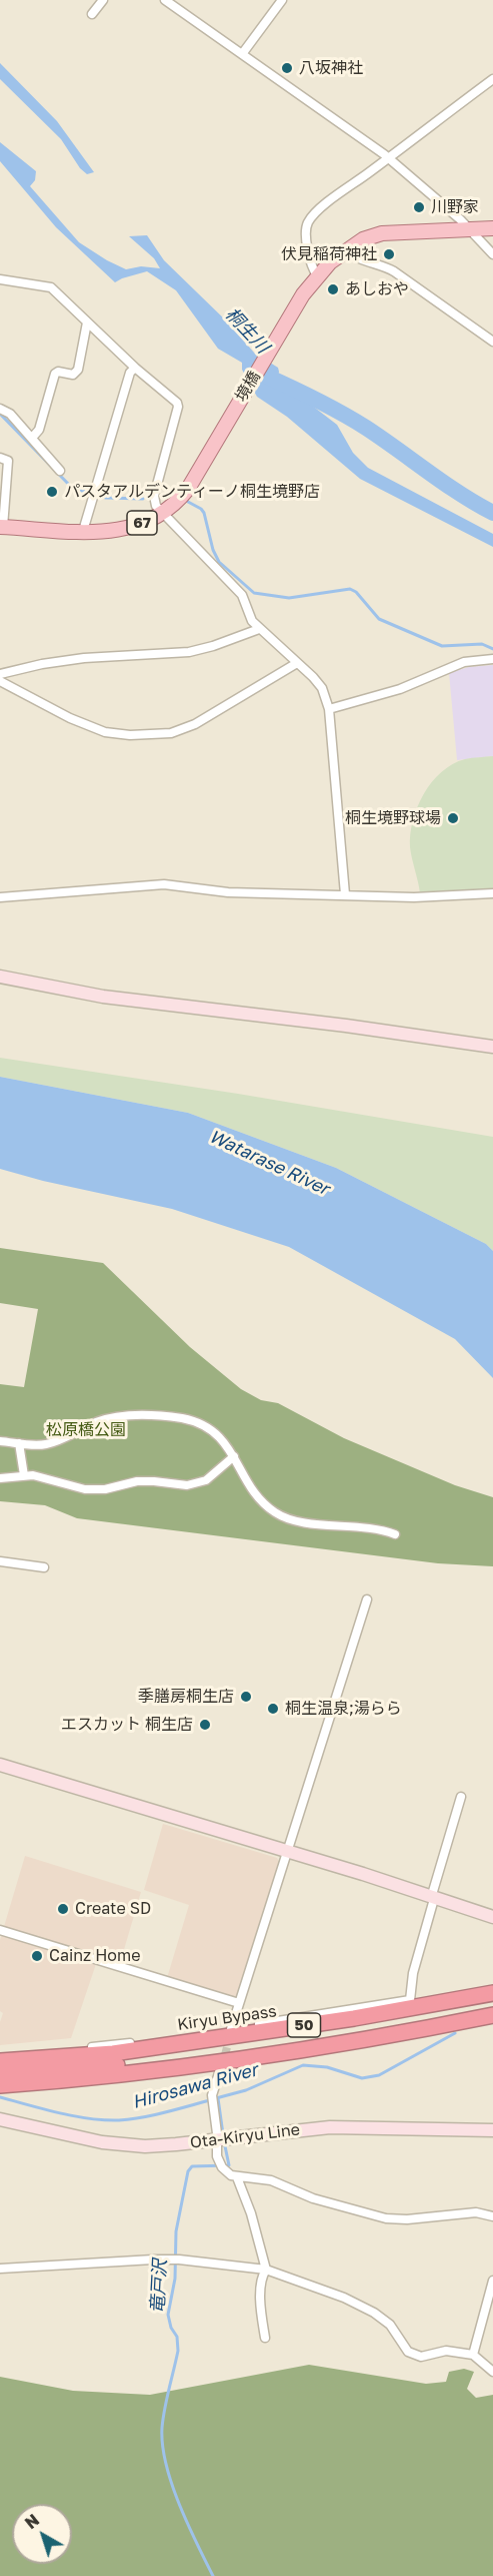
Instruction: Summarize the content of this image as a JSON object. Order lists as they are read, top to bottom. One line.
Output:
{"streets":{"highway":["Kiryu Bypass","50"],"main road":["境橋","67"],"street":["Ota-Kiryu Line"]},"crossings":[["境橋","67"]],"water":["桐生川","Watarase River","Hirosawa River","竜戸沢"],"parks":["松原橋公園"],"places":["八坂神社","川野家","伏見稲荷神社","あしおや","パスタアルデンティーノ桐生境野店","桐生境野球場","季膳房桐生店","桐生温泉;湯らら","エスカット 桐生店","Create SD","Cainz Home"],"north":"top left"}
